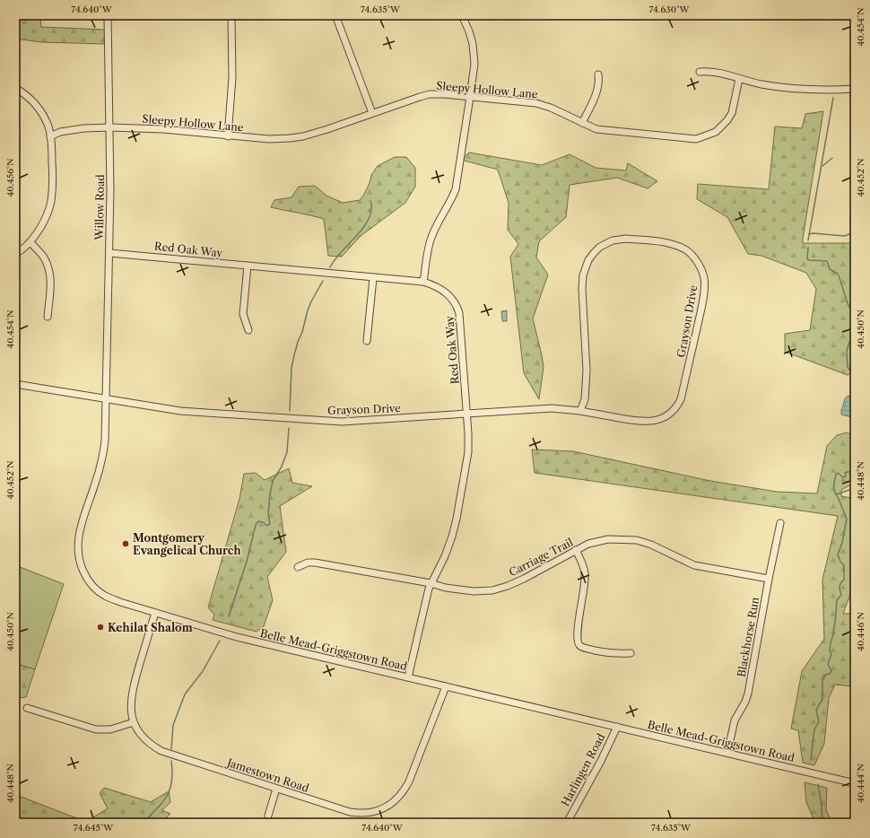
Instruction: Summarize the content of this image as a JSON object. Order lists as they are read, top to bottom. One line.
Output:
{"streets":{"street":["Sleepy Hollow Lane","Willow Road","Red Oak Way","Grayson Drive","Carriage Trail","Blackhorse Run","Belle Mead-Griggstown Road","Harlingen Road","Jamestown Road"]},"crossings":[["Sleepy Hollow Lane","Willow Road"],["Willow Road","Red Oak Way"],["Willow Road","Grayson Drive"],["Willow Road","Belle Mead-Griggstown Road"],["Red Oak Way","Grayson Drive"],["Red Oak Way","Carriage Trail"],["Red Oak Way","Belle Mead-Griggstown Road"],["Grayson Drive","Belle Mead-Griggstown Road"],["Carriage Trail","Blackhorse Run"],["Blackhorse Run","Belle Mead-Griggstown Road"],["Belle Mead-Griggstown Road","Harlingen Road"],["Belle Mead-Griggstown Road","Jamestown Road"]],"places":["Montgomery Evangelical Church","Kehilat Shalom"],"coordinates":["74.640°W","74.635°W","74.630°W","40.454°N","40.456°N","40.452°N","40.450°N","40.448°N","40.446°N","40.444°N","74.645°W"]}
